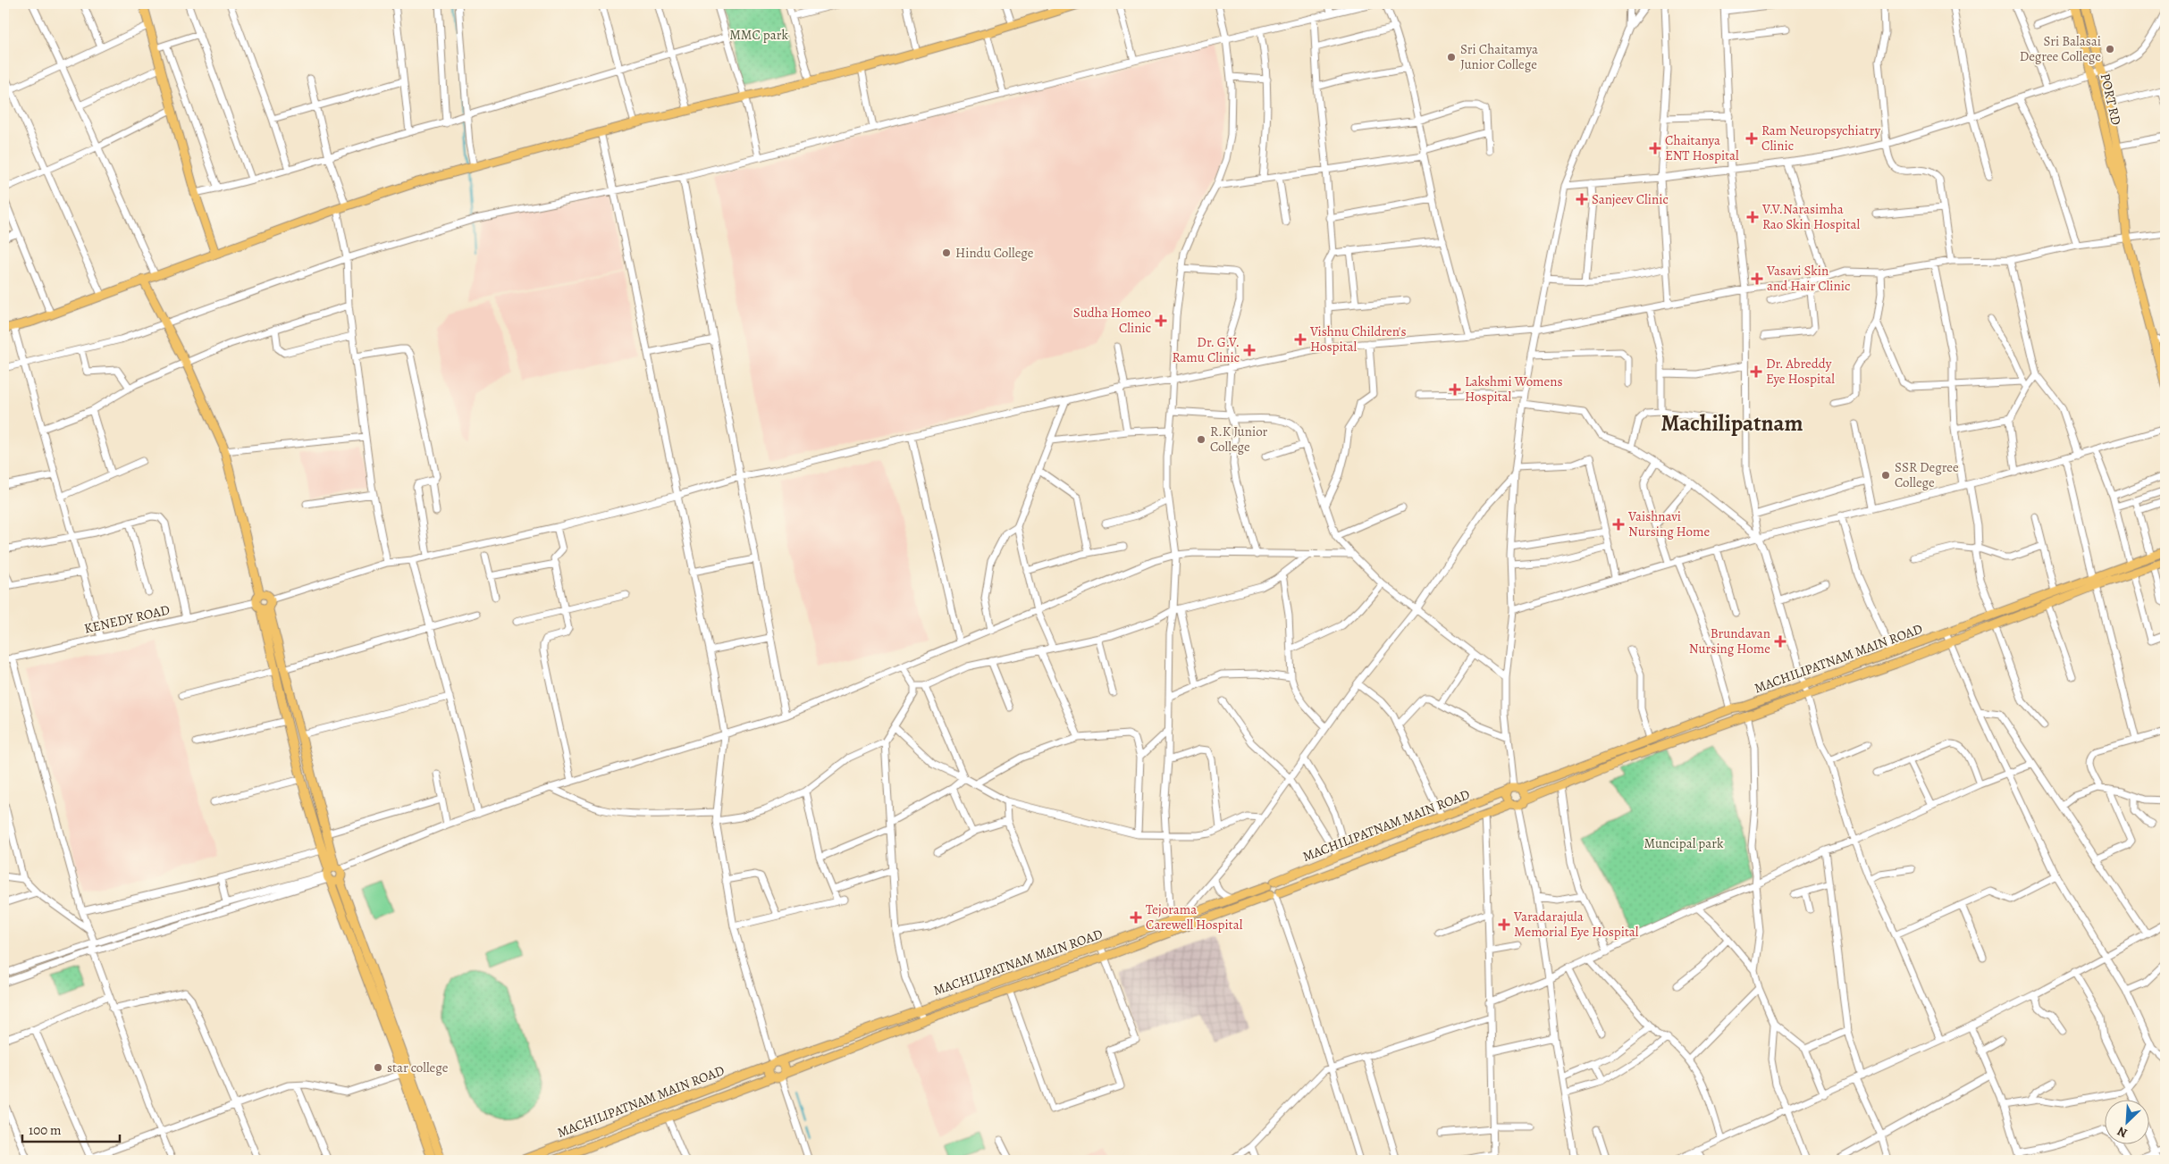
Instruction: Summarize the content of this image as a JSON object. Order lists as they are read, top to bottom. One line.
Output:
{"streets":{"main road":["PORT RD","MACHILIPATNAM MAIN ROAD"],"street":["KENEDY ROAD"]},"districts":["Machilipatnam"],"parks":["MMC park","Muncipal park"],"places":{"other":["Sri Balasai Degree College","Sri Chaitamya Junior College","Hindu College","R.K Junior College","SSR Degree College","star college"],"health":["Ram Neuropsychiatry Clinic","Chaitanya ENT Hospital","Sanjeev Clinic","V.V.Narasimha Rao Skin Hospital","Vasavi Skin and Hair Clinic","Sudha Homeo Clinic","Vishnu Children's Hospital","Dr. G.V. Ramu Clinic","Dr. Abreddy Eye Hospital","Lakshmi Womens Hospital","Vaishnavi Nursing Home","Brundavan Nursing Home","Tejorama Carewell Hospital","Varadarajula Memorial Eye Hospital"]},"scale_bar":"100 m","north":"bottom left"}
